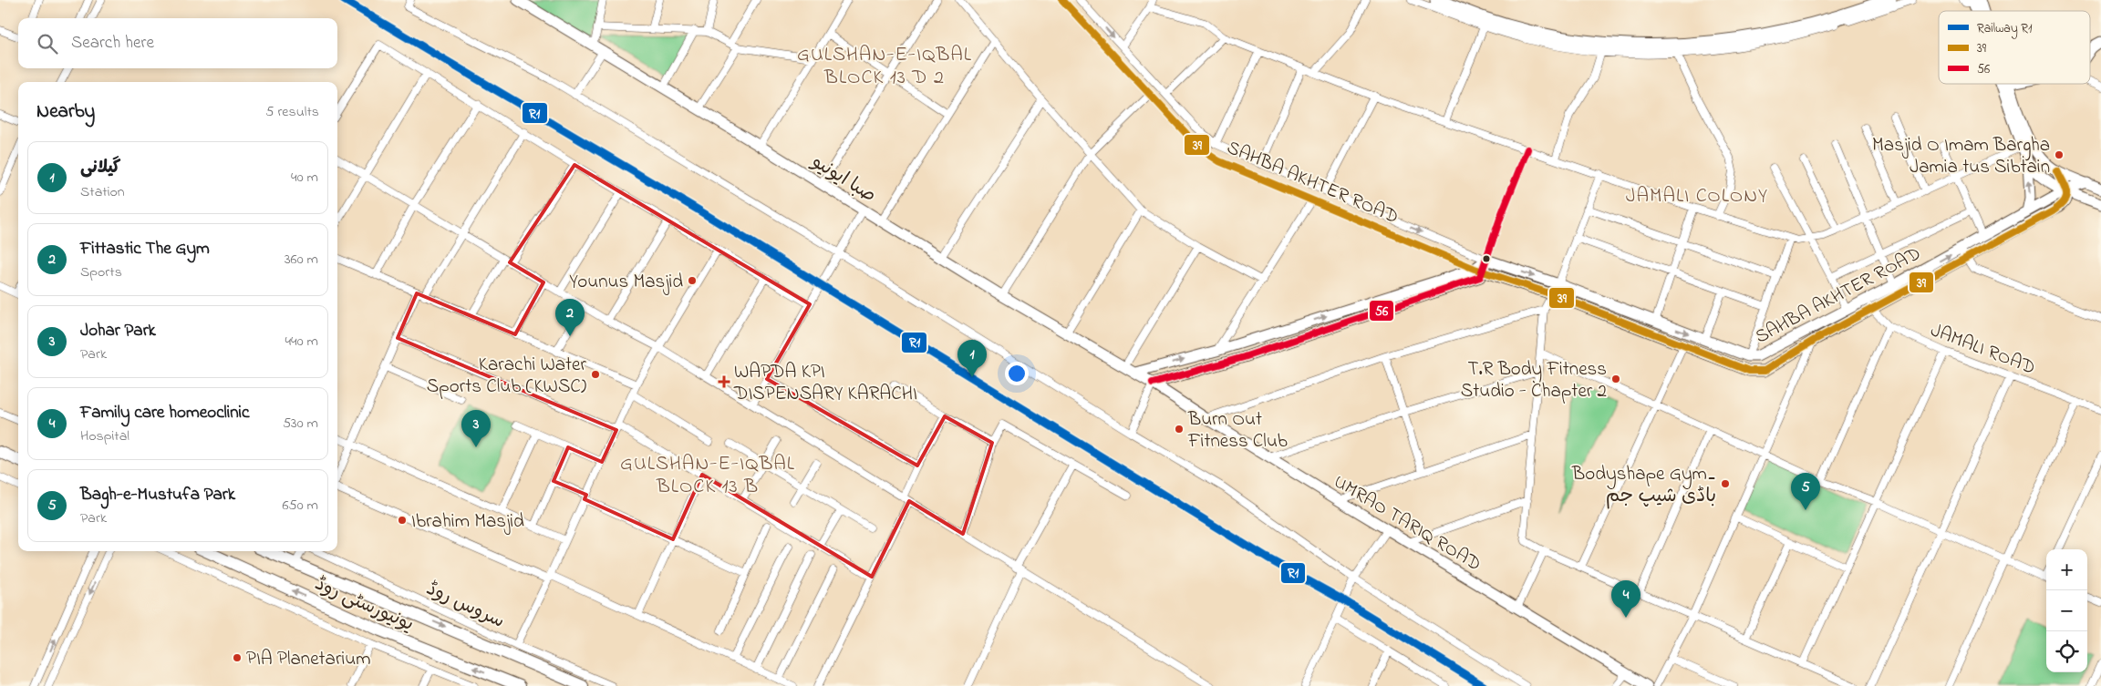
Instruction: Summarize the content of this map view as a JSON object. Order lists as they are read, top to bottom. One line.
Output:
{"streets":{"main road":["صبا ایونیو","SAHBA AKHTER ROAD","UMRAO TARIQ ROAD","یونیورسٹی روڈ"],"street":["JAMALI ROAD","سروس روڈ"]},"crossings":[["صبا ایونیو","UMRAO TARIQ ROAD"],["SAHBA AKHTER ROAD","JAMALI ROAD"],["یونیورسٹی روڈ","سروس روڈ"]],"districts":["GULSHAN-E-IQBAL BLOCK 13 D 2","JAMALI COLONY","GULSHAN-E-IQBAL BLOCK 13 B"],"places":{"other":["Masjid O Imam Bargha Jamia tus Sibtain","Younus Masjid","Karachi Water Sports Club (KWSC)","T.R Body Fitness Studio - Chapter 2","Burn Out Fitness Club","Bodyshape Gym۔ باڈی شیپ جم","Ibrahim Masjid","PIA Planetarium"],"health":["WAPDA KPI DISPENSARY KARACHI"]},"lines":["rail line R1","transit line 39","transit line 56"],"legend":["Railway R1","39","56"],"page":{"search":"Search here","heading":["Nearby","5 results"],"list":[{"mark":"1","name":"گیلانی","note":"Station","value":"40 m"},{"mark":"2","name":"Fittastic The Gym","note":"Sports","value":"360 m"},{"mark":"3","name":"Johar Park","note":"Park","value":"440 m"},{"mark":"4","name":"Family care homeoclinic","note":"Hospital","value":"530 m"},{"mark":"5","name":"Bagh-e-Mustufa Park","note":"Park","value":"650 m"}],"pins":["2","1","3","5","4"],"map_buttons":["+","−"]}}
